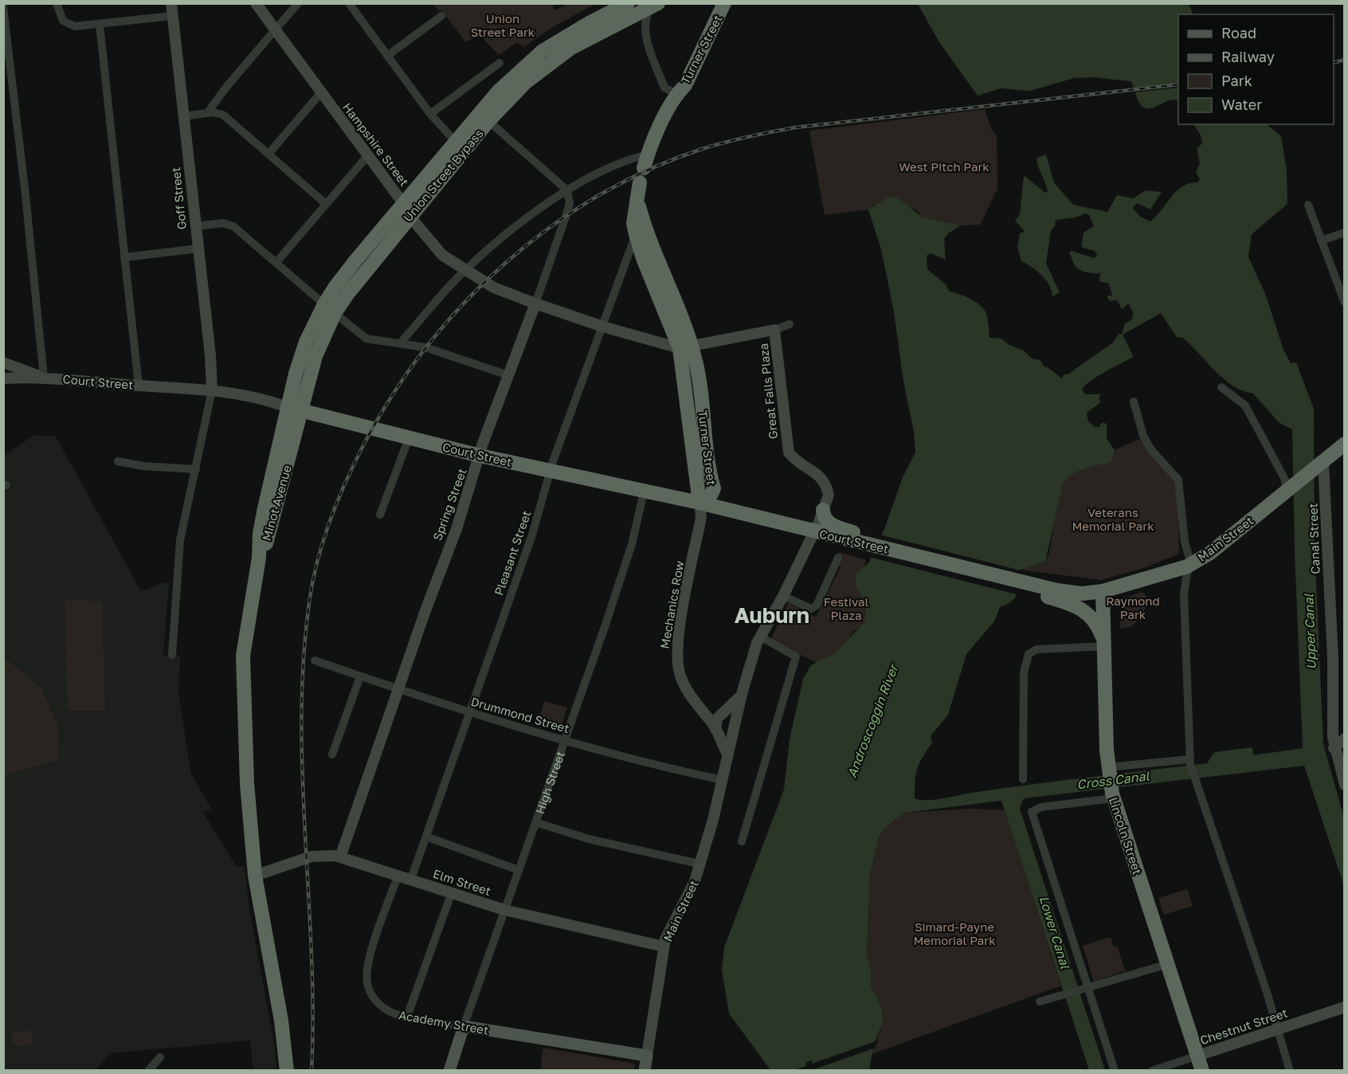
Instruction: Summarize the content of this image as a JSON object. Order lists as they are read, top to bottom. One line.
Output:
{"streets":{"highway":["Turner Street","Union Street Bypass","Court Street","Minot Avenue","Main Street","Lincoln Street"],"main road":["High Street","Academy Street"],"street":["Hampshire Street","Goff Street","Great Falls Plaza","Spring Street","Canal Street","Pleasant Street","Mechanics Row","Drummond Street","Elm Street","Chestnut Street"]},"crossings":[["Turner Street","Hampshire Street"],["Turner Street","Court Street"],["Turner Street","Great Falls Plaza"],["Turner Street","Pleasant Street"],["Turner Street","Mechanics Row"],["Hampshire Street","Union Street Bypass"],["Hampshire Street","Great Falls Plaza"],["Hampshire Street","Spring Street"],["Hampshire Street","Pleasant Street"],["Union Street Bypass","Court Street"],["Union Street Bypass","Minot Avenue"],["Goff Street","Court Street"],["Court Street","Minot Avenue"],["Court Street","Spring Street"],["Court Street","Main Street"],["Court Street","Pleasant Street"],["Court Street","Mechanics Row"],["Court Street","High Street"],["Minot Avenue","Elm Street"],["Spring Street","Drummond Street"],["Spring Street","Elm Street"],["Main Street","Canal Street"],["Main Street","Mechanics Row"],["Main Street","Drummond Street"],["Main Street","Lincoln Street"],["Main Street","Elm Street"],["Main Street","Academy Street"],["Pleasant Street","Drummond Street"],["Pleasant Street","Elm Street"],["Drummond Street","High Street"],["High Street","Elm Street"],["High Street","Academy Street"],["Lincoln Street","Chestnut Street"],["Elm Street","Academy Street"]],"districts":["Auburn"],"water":["Upper Canal","Androscoggin River","Cross Canal","Lower Canal"],"parks":["Union Street Park","West Pitch Park","Veterans Memorial Park","Raymond Park","Festival Plaza","Simard-Payne Memorial Park"],"legend":["Road","Railway","Park","Water"]}
